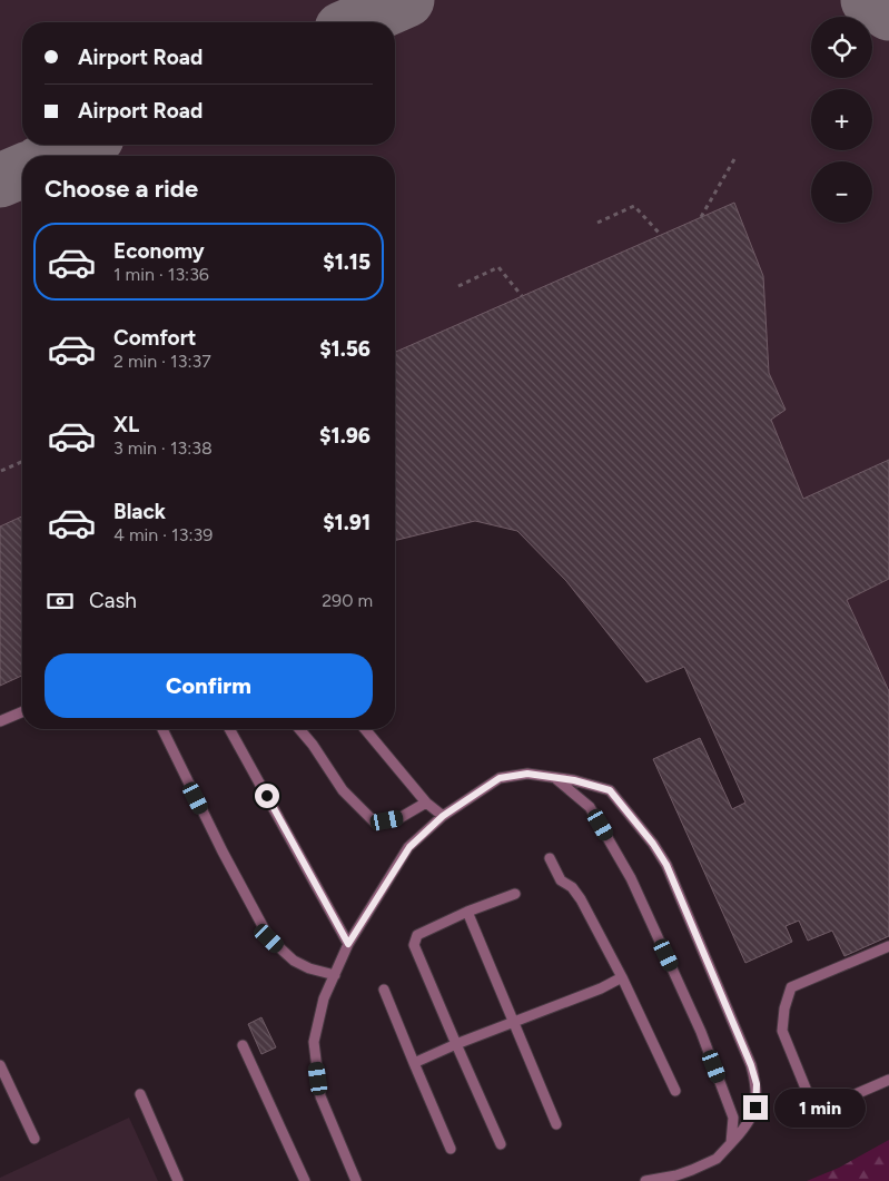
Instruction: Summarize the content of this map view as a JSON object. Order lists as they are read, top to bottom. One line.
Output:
{"page":{"map_buttons":["+","−"],"banner":["Airport Road","Airport Road"],"heading":"Choose a ride","list":[{"name":"Economy","note":"1 min · 13:36","value":"$1.15"},{"name":"Comfort","note":"2 min · 13:37","value":"$1.56"},{"name":"XL","note":"3 min · 13:38","value":"$1.96"},{"name":"Black","note":"4 min · 13:39","value":"$1.91"}],"pay":["Cash","290 m"],"buttons":"Confirm","bubble":"1 min"}}
